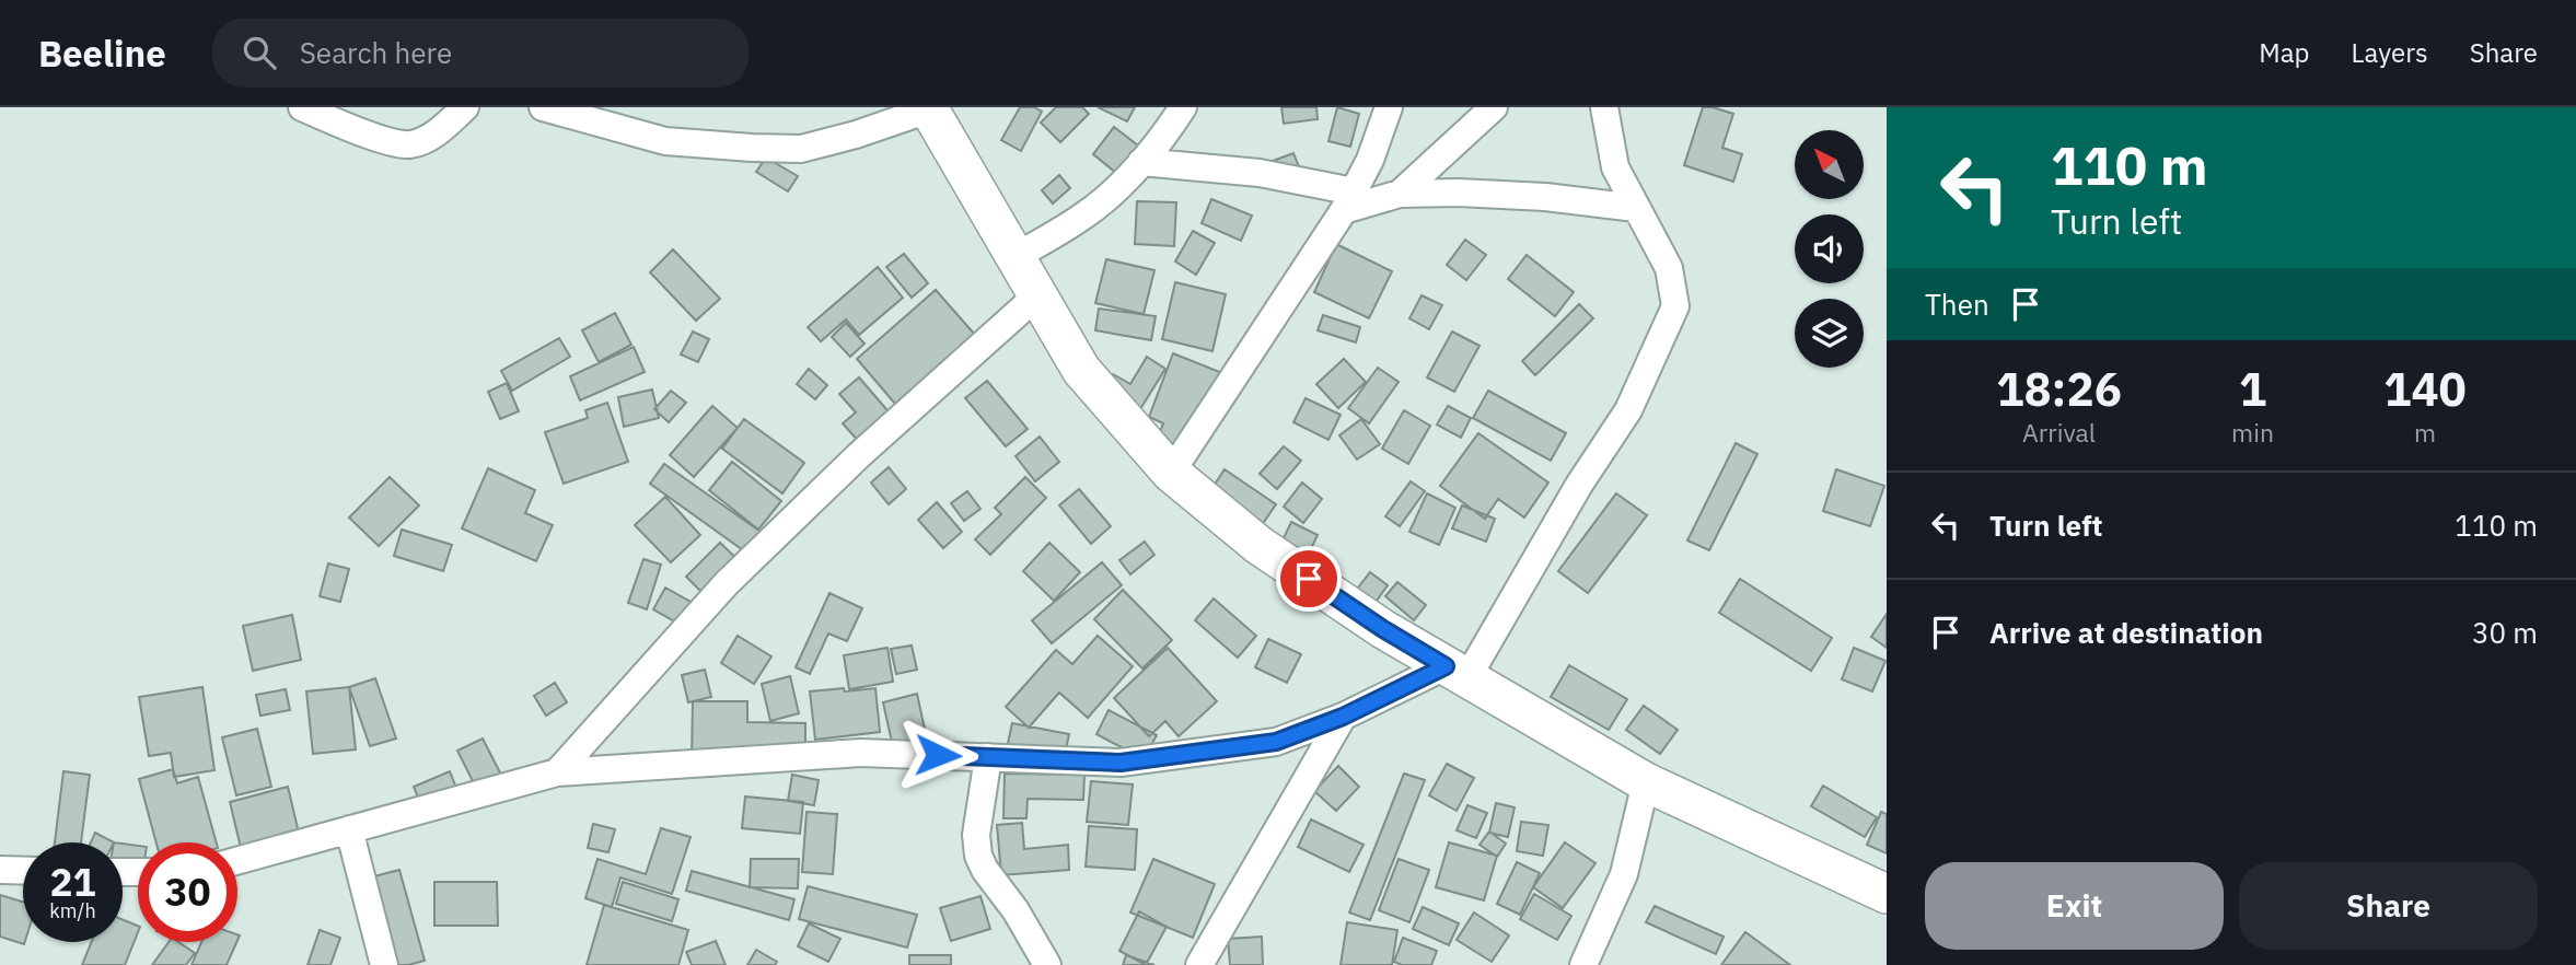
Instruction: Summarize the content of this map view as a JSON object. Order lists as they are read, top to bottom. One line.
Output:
{"north":"top left","page":{"header":"Beeline","search":"Search here","nav":["Map","Layers","Share"],"turn":["110 m","Turn left"],"then":"Then","eta":["18:26","Arrival","1","min","140","m"],"list":[{"name":"Turn left","value":"110 m"},{"name":"Arrive at destination","value":"30 m"}],"speed":"21 km/h","limit":"30","buttons":["Exit","Share"]}}
